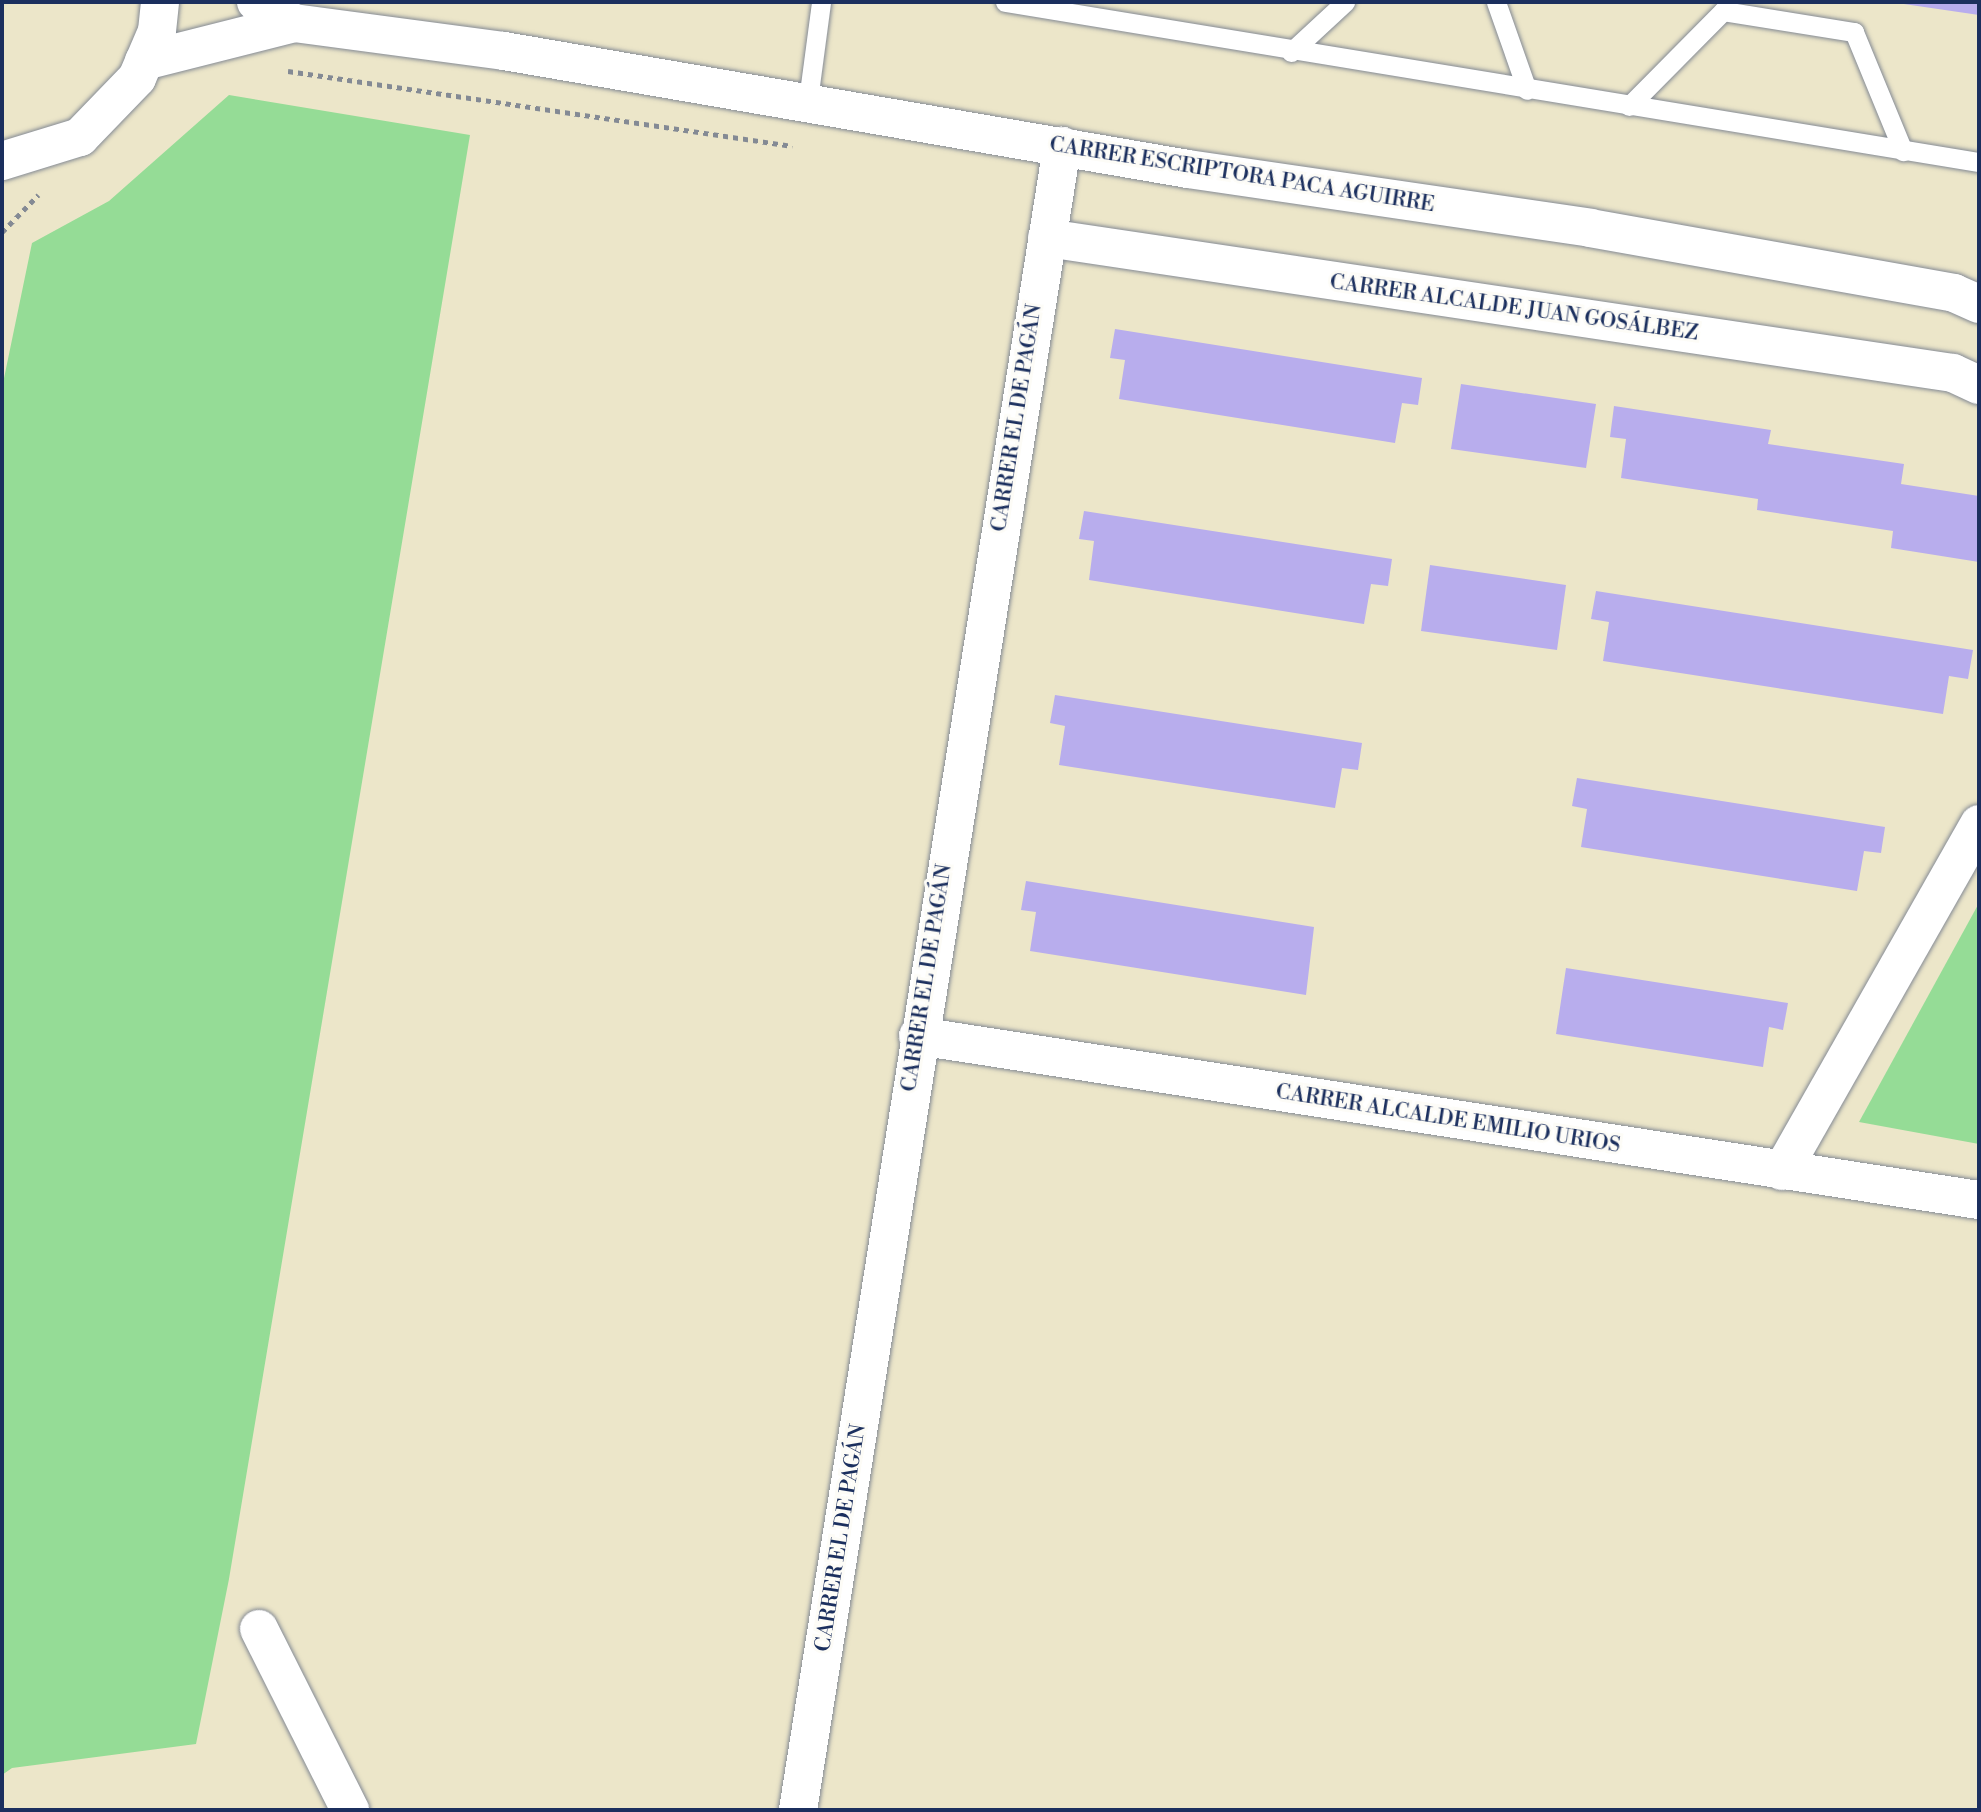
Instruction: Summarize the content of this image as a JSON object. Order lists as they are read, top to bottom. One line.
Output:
{"streets":{"street":["CARRER ESCRIPTORA PACA AGUIRRE","CARRER ALCALDE JUAN GOSÁLBEZ","CARRER EL DE PAGÁN","CARRER ALCALDE EMILIO URIOS"]},"crossings":[["CARRER ESCRIPTORA PACA AGUIRRE","CARRER EL DE PAGÁN"],["CARRER ALCALDE JUAN GOSÁLBEZ","CARRER EL DE PAGÁN"],["CARRER EL DE PAGÁN","CARRER ALCALDE EMILIO URIOS"]]}
